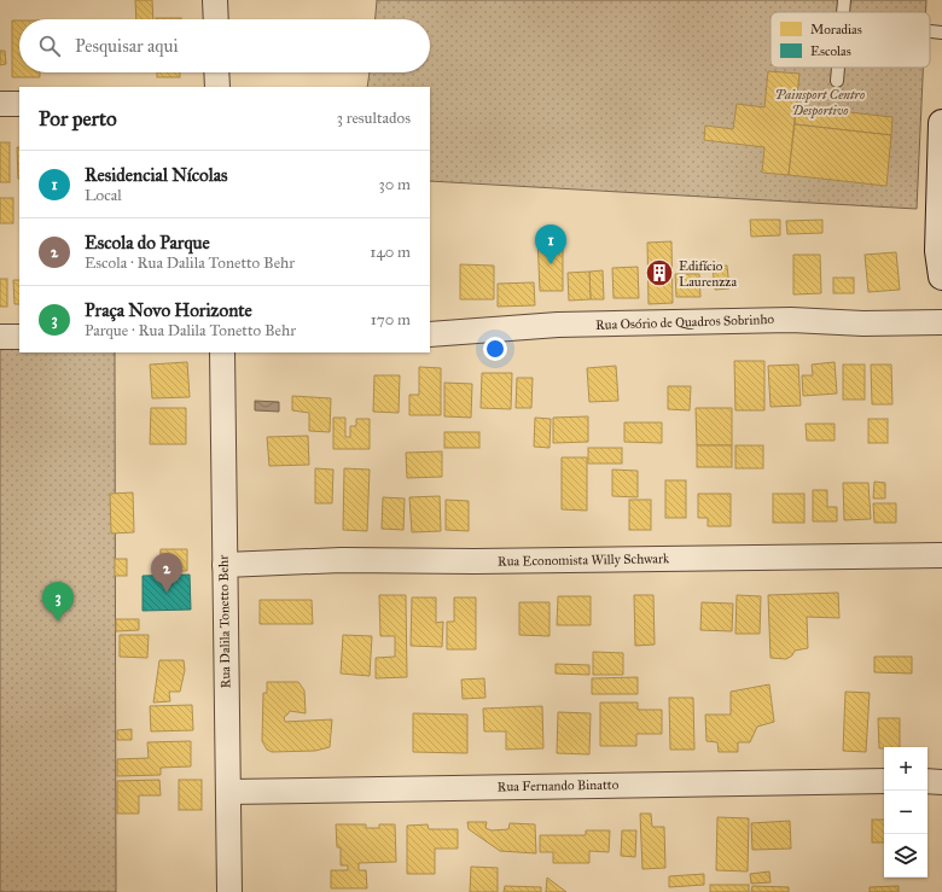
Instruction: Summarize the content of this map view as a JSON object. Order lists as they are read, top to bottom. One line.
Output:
{"streets":{"street":["Rua Osório de Quadros Sobrinho","Rua Economista Willy Schwark","Rua Dalila Tonetto Behr","Rua Fernando Binatto"]},"crossings":[["Rua Economista Willy Schwark","Rua Dalila Tonetto Behr"],["Rua Dalila Tonetto Behr","Rua Fernando Binatto"]],"parks":["Painsport Centro Desportivo"],"places":{"building":["Edifício Laurenzza"]},"legend":["Moradias","Escolas"],"page":{"search":"Pesquisar aqui","heading":["Por perto","3 resultados"],"list":[{"mark":"1","name":"Residencial Nícolas","note":"Local","value":"30 m"},{"mark":"2","name":"Escola do Parque","note":"Escola · Rua Dalila Tonetto Behr","value":"140 m"},{"mark":"3","name":"Praça Novo Horizonte","note":"Parque · Rua Dalila Tonetto Behr","value":"170 m"}],"pins":["1","2","3"],"map_buttons":["+","−"]}}
